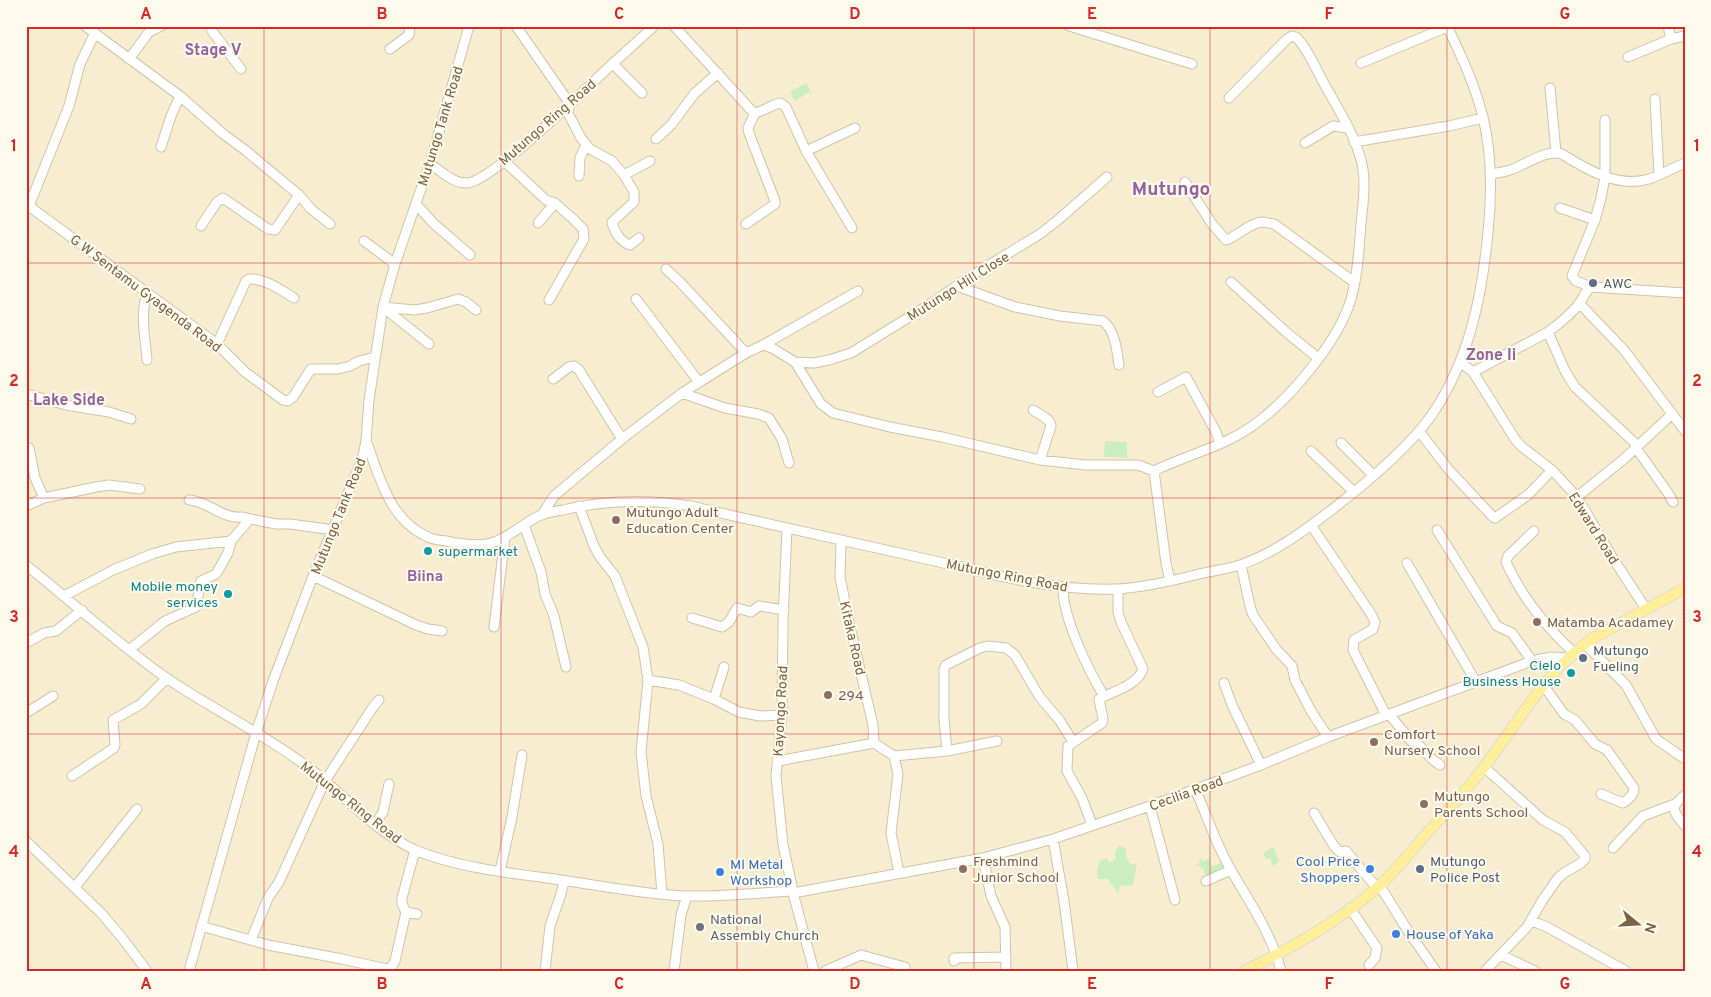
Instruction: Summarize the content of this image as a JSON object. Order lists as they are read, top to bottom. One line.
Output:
{"streets":{"street":["Mutungo Ring Road","Mutungo Tank Road","Mutungo Hill Close","G W Sentamu Gyagenda Road","Edward Road","Kitaka Road","Kayongo Road","Cecilia Road"]},"crossings":[["Mutungo Ring Road","Mutungo Tank Road"],["Mutungo Ring Road","Edward Road"],["Mutungo Ring Road","Kitaka Road"],["Mutungo Ring Road","Kayongo Road"],["Mutungo Ring Road","Cecilia Road"],["Mutungo Tank Road","G W Sentamu Gyagenda Road"],["Kayongo Road","Cecilia Road"]],"districts":["Stage V","Mutungo","Zone Ii","Lake Side","Biina"],"places":["AWC","Mutungo Adult Education Center","supermarket","Mobile money services","Matamba Acadamey","Mutungo Fueling","Cielo Business House","294","Comfort Nursery School","Mutungo Parents School","Freshmind Junior School","Cool Price Shoppers","Mutungo Police Post","Ml Metal Workshop","National Assembly Church","House of Yaka"],"north":"right","grid":{"columns":["A","B","C","D","E","F","G"],"rows":["1","2","3","4"]}}
